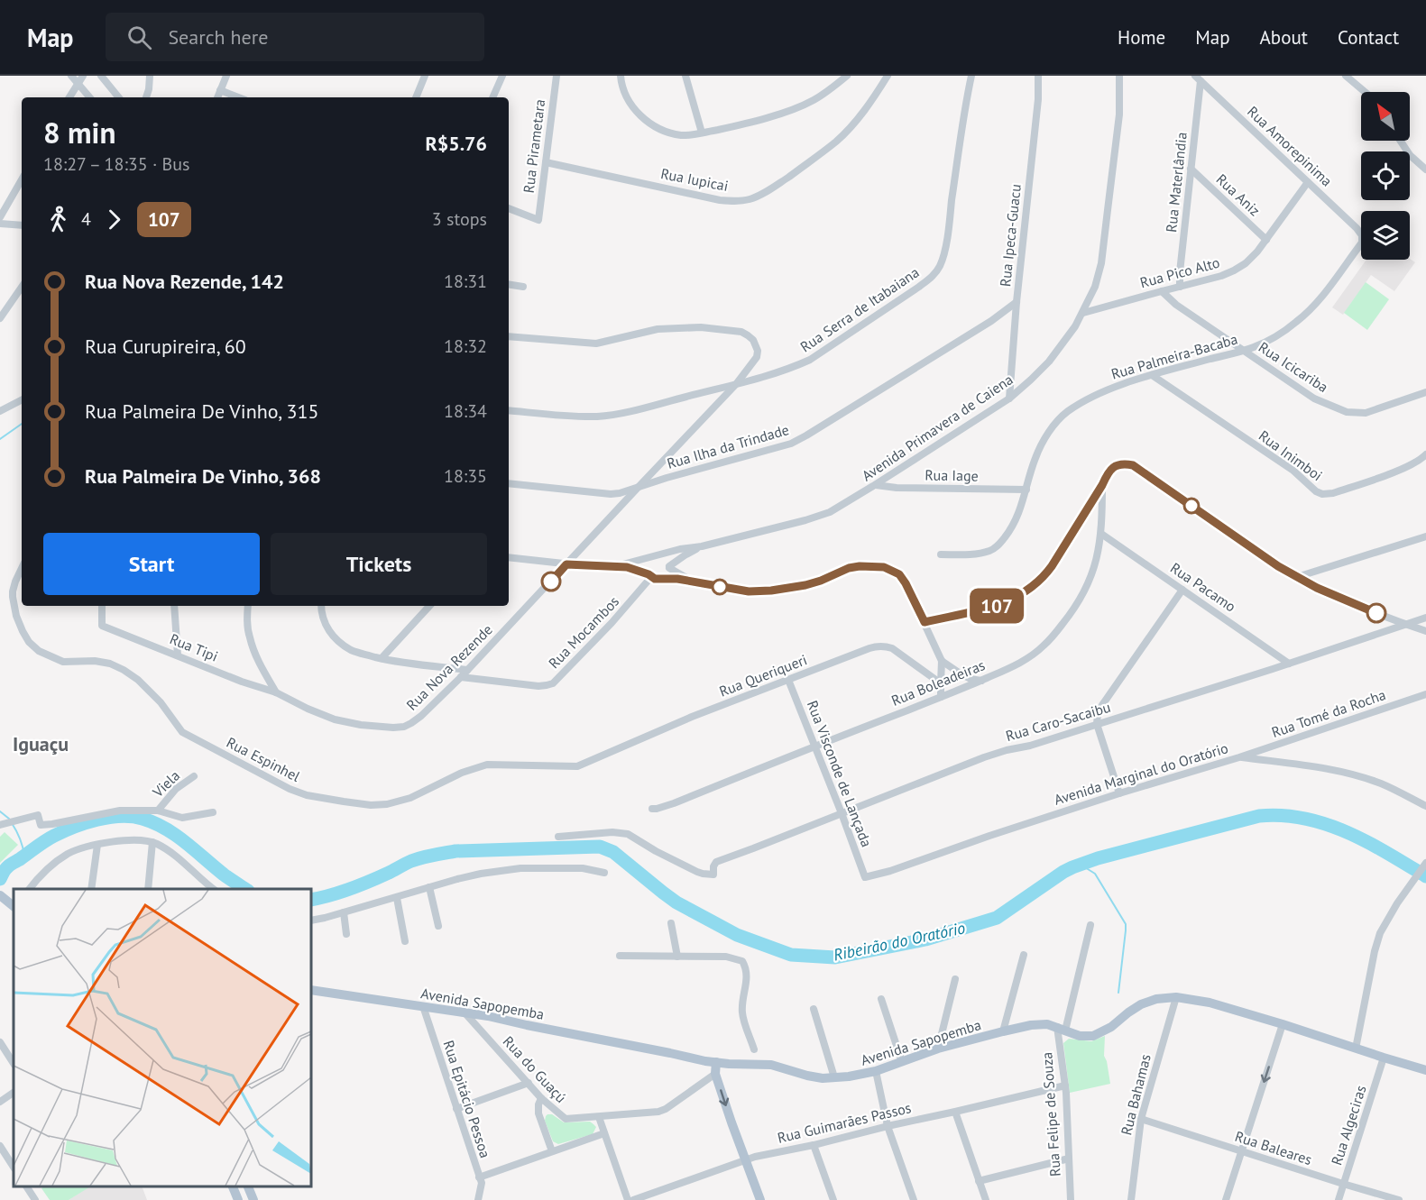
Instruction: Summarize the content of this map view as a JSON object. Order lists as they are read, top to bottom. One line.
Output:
{"streets":{"main road":["Avenida Sapopemba"],"street":["Rua Pirametara","Rua Amorepinima","Rua Iupicai","Rua Materlândia","Rua Aniz","Rua Ipeca-Guacu","Rua Pico Alto","Rua Serra de Itabaiana","Rua Palmeira-Bacaba","Rua Icicariba","Avenida Primavera de Caiena","Rua Ilha da Trindade","Rua Inimboi","Rua Iage","Rua Pacamo","Rua Mocambos","Rua Tipi","Rua Nova Rezende","Rua Queriqueri","Rua Boleadeiras","Rua Tomé da Rocha","Rua Caro-Sacaibu","Rua Espinhel","Rua Visconde de Lançada","Avenida Marginal do Oratório","Viela","Rua do Guaçú","Rua Bahamas","Rua Epitácio Pessoa","Rua Felipe de Souza","Rua Guimarães Passos","Rua Algeciras","Rua Baleares"]},"crossings":[["Rua Pirametara","Rua Iupicai"],["Rua Amorepinima","Rua Materlândia"],["Rua Amorepinima","Rua Pico Alto"],["Rua Materlândia","Rua Aniz"],["Rua Materlândia","Rua Pico Alto"],["Rua Aniz","Rua Pico Alto"],["Rua Ipeca-Guacu","Avenida Primavera de Caiena"],["Rua Ipeca-Guacu","Rua Ilha da Trindade"],["Rua Pico Alto","Rua Icicariba"],["Rua Pico Alto","Avenida Primavera de Caiena"],["Rua Serra de Itabaiana","Rua Nova Rezende"],["Rua Palmeira-Bacaba","Rua Icicariba"],["Rua Palmeira-Bacaba","Rua Inimboi"],["Rua Palmeira-Bacaba","Rua Iage"],["Avenida Primavera de Caiena","Rua Iage"],["Avenida Primavera de Caiena","Rua Mocambos"],["Avenida Primavera de Caiena","Rua Nova Rezende"],["Rua Ilha da Trindade","Rua Nova Rezende"],["Rua Pacamo","Rua Boleadeiras"],["Rua Pacamo","Rua Caro-Sacaibu"],["Rua Mocambos","Rua Nova Rezende"],["Rua Tipi","Rua Nova Rezende"],["Rua Queriqueri","Rua Espinhel"],["Rua Queriqueri","Rua Visconde de Lançada"],["Rua Boleadeiras","Rua Visconde de Lançada"],["Rua Tomé da Rocha","Avenida Marginal do Oratório"],["Rua Caro-Sacaibu","Rua Visconde de Lançada"],["Rua Visconde de Lançada","Avenida Marginal do Oratório"],["Avenida Sapopemba","Rua do Guaçú"],["Avenida Sapopemba","Rua Bahamas"],["Avenida Sapopemba","Rua Epitácio Pessoa"],["Avenida Sapopemba","Rua Felipe de Souza"],["Avenida Sapopemba","Rua Algeciras"],["Rua Bahamas","Rua Baleares"],["Rua Felipe de Souza","Rua Guimarães Passos"],["Rua Algeciras","Rua Baleares"]],"districts":["Iguaçu"],"water":["Ribeirão do Oratório"],"lines":["bus line 107"],"north":"top left","page":{"header":"Map","search":"Search here","nav":["Home","Map","About","Contact"],"on_map":"107","heading":["8 min","18:27 – 18:35 · Bus","R$5.76"],"legs":["4","107","3 stops"],"list":[{"name":"Rua Nova Rezende, 142","value":"18:31"},{"name":"Rua Curupireira, 60","value":"18:32"},{"name":"Rua Palmeira De Vinho, 315","value":"18:34"},{"name":"Rua Palmeira De Vinho, 368","value":"18:35"}],"buttons":["Start","Tickets"]}}
